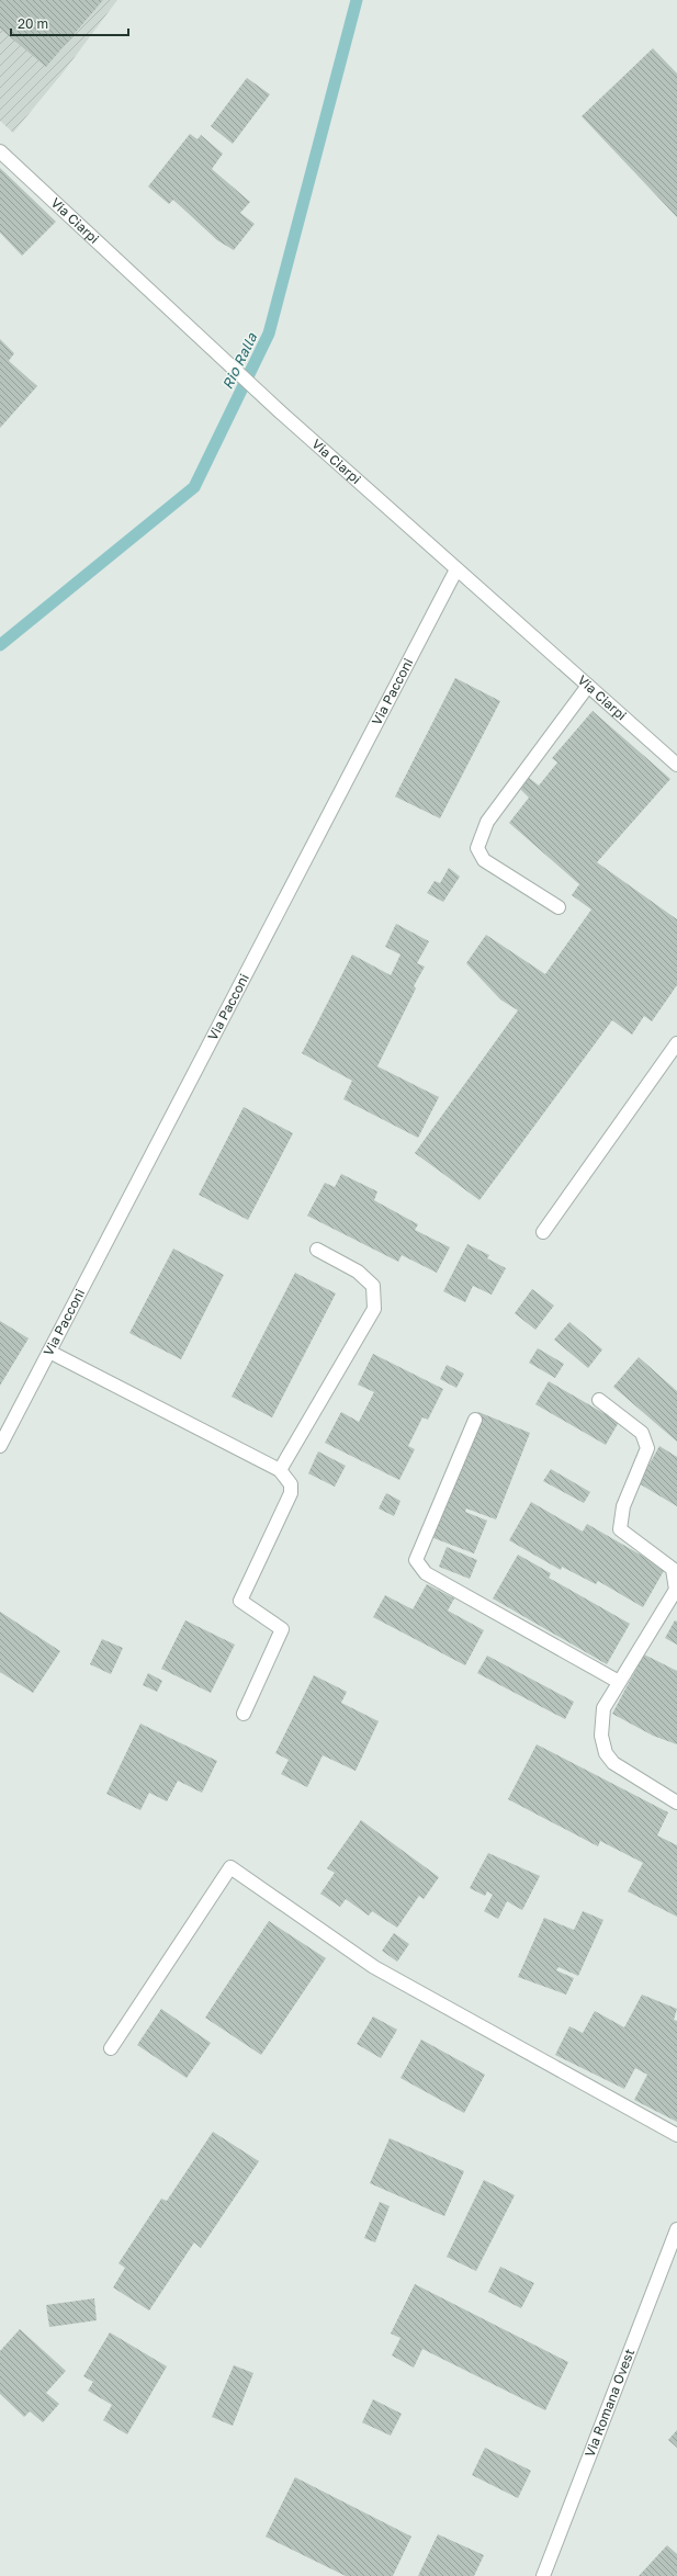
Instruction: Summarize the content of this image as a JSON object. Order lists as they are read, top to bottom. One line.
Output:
{"streets":{"street":["Via Ciarpi","Via Pacconi","Via Romana Ovest"]},"crossings":[["Via Ciarpi","Via Pacconi"]],"water":["Rio Ralla"],"scale_bar":"20 m"}
